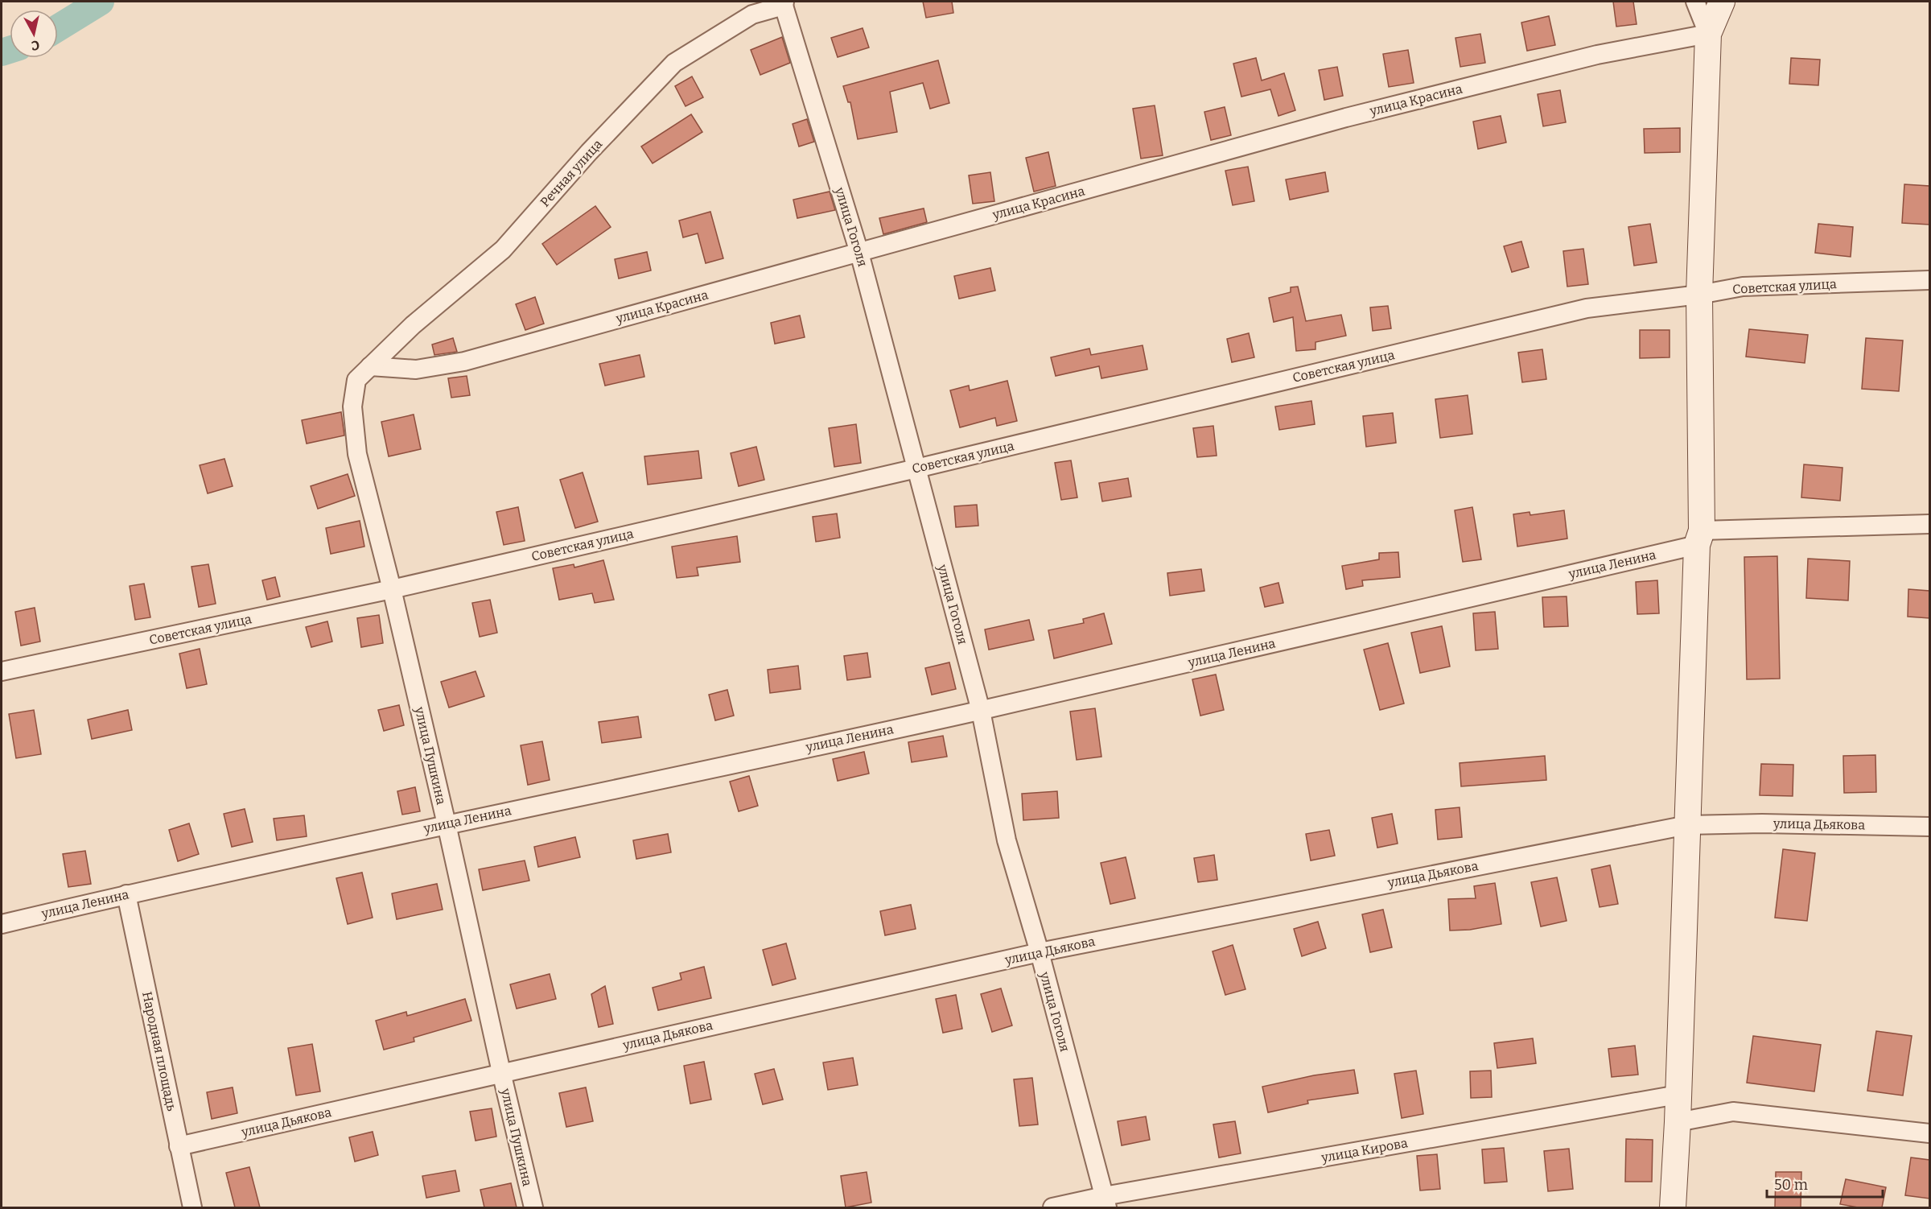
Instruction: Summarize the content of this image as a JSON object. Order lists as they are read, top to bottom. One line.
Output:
{"streets":{"street":["улица Красина","Речная улица","улица Гоголя","Советская улица","улица Ленина","улица Пушкина","улица Дьякова","Народная площадь","улица Кирова"]},"crossings":[["улица Красина","Речная улица"],["улица Красина","улица Гоголя"],["улица Красина","улица Пушкина"],["Речная улица","улица Гоголя"],["Речная улица","улица Пушкина"],["улица Гоголя","Советская улица"],["улица Гоголя","улица Ленина"],["улица Гоголя","улица Дьякова"],["улица Гоголя","улица Кирова"],["Советская улица","улица Пушкина"],["улица Ленина","улица Пушкина"],["улица Ленина","Народная площадь"],["улица Пушкина","улица Дьякова"],["улица Дьякова","Народная площадь"]],"scale_bar":"50 m","north":"bottom"}
